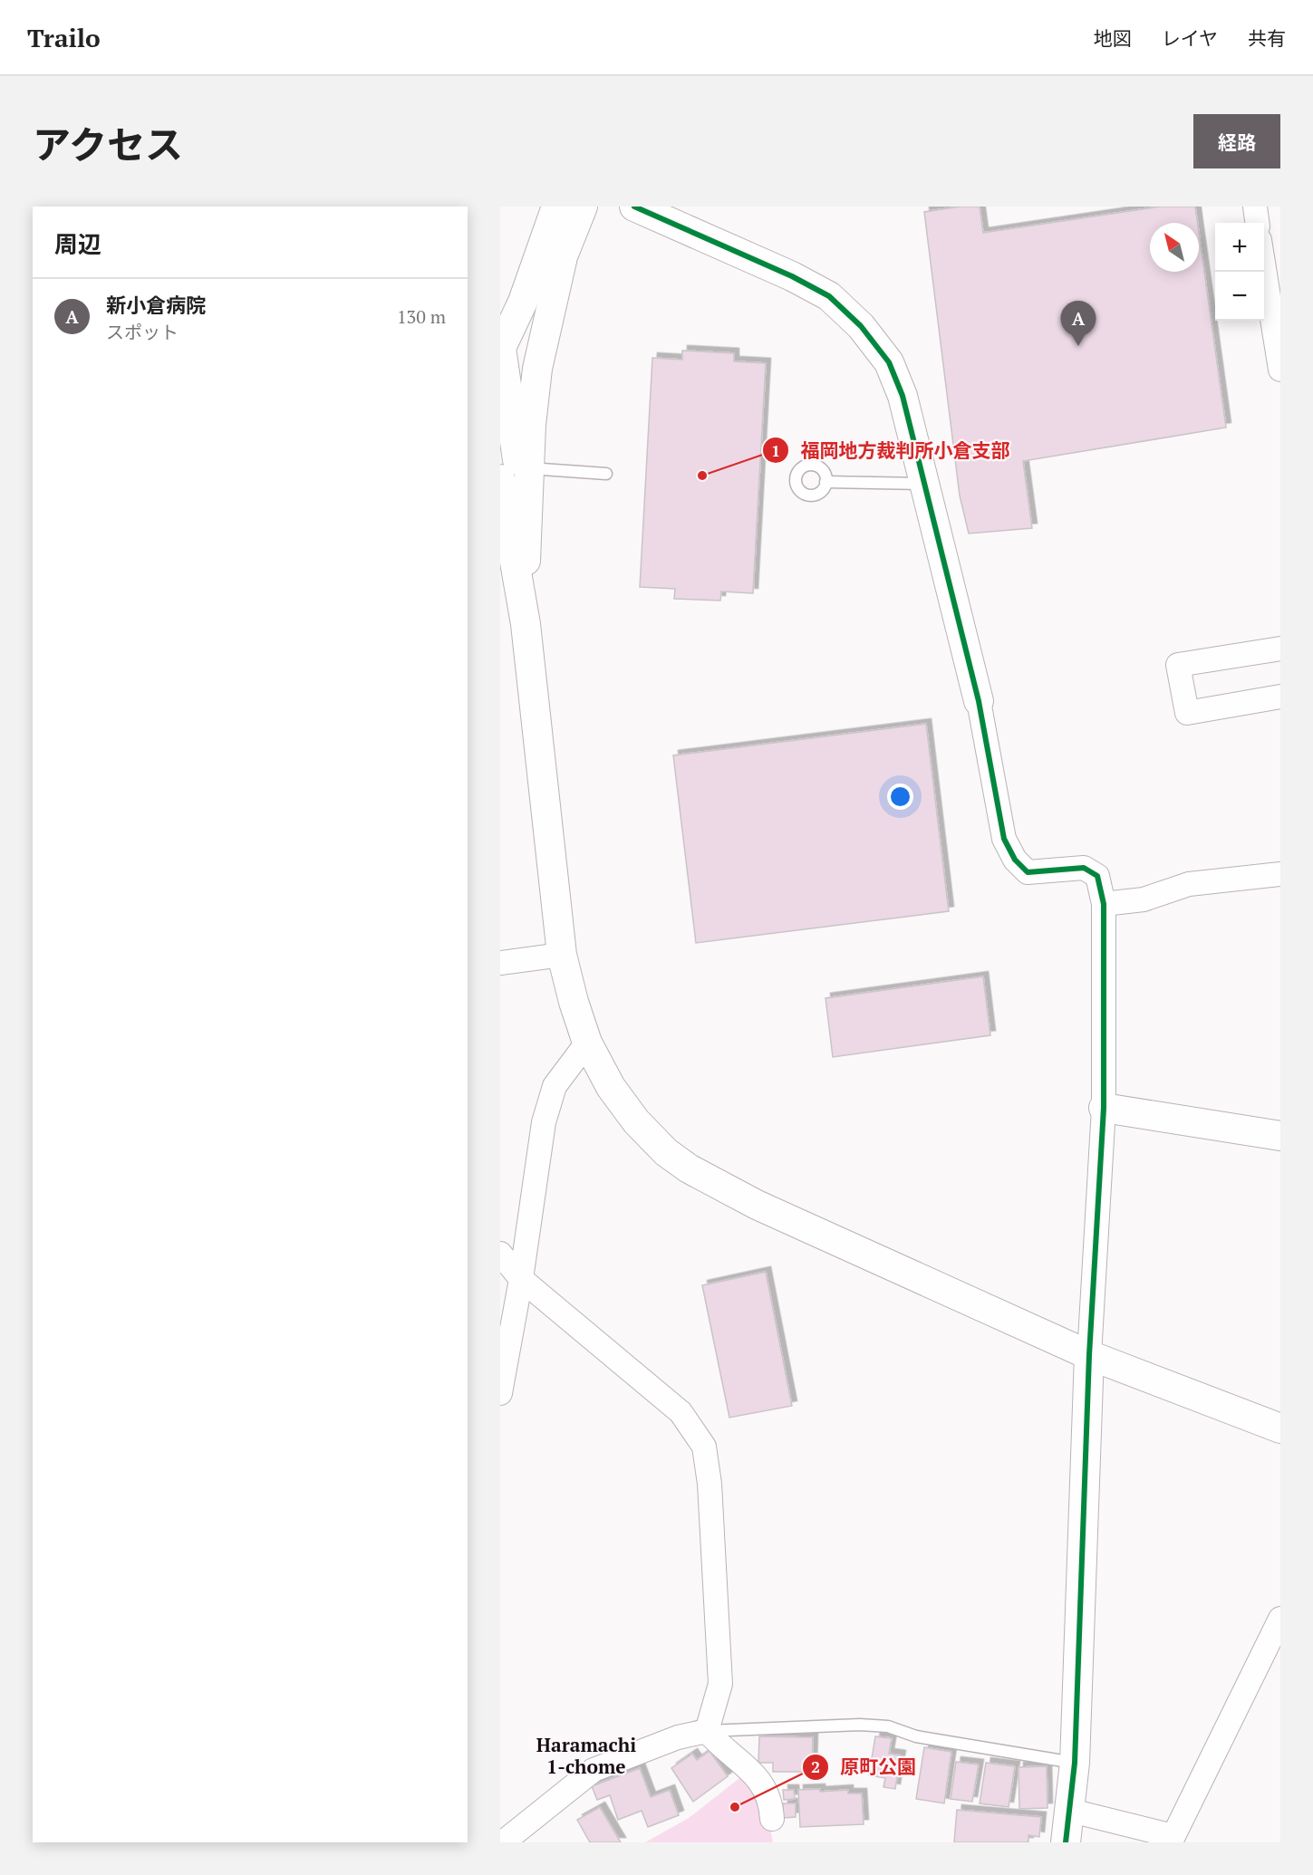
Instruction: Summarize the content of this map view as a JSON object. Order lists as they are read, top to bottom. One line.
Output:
{"districts":["Haramachi 1-chome"],"places":["福岡地方裁判所小倉支部","原町公園"],"north":"top left","page":{"header":"Trailo","nav":["地図","レイヤ","共有"],"title":"アクセス","buttons":"経路","heading":"周辺","map_buttons":["+","−"],"list":[{"mark":"A","name":"新小倉病院","note":"スポット","value":"130 m"}],"pins":"A"}}
